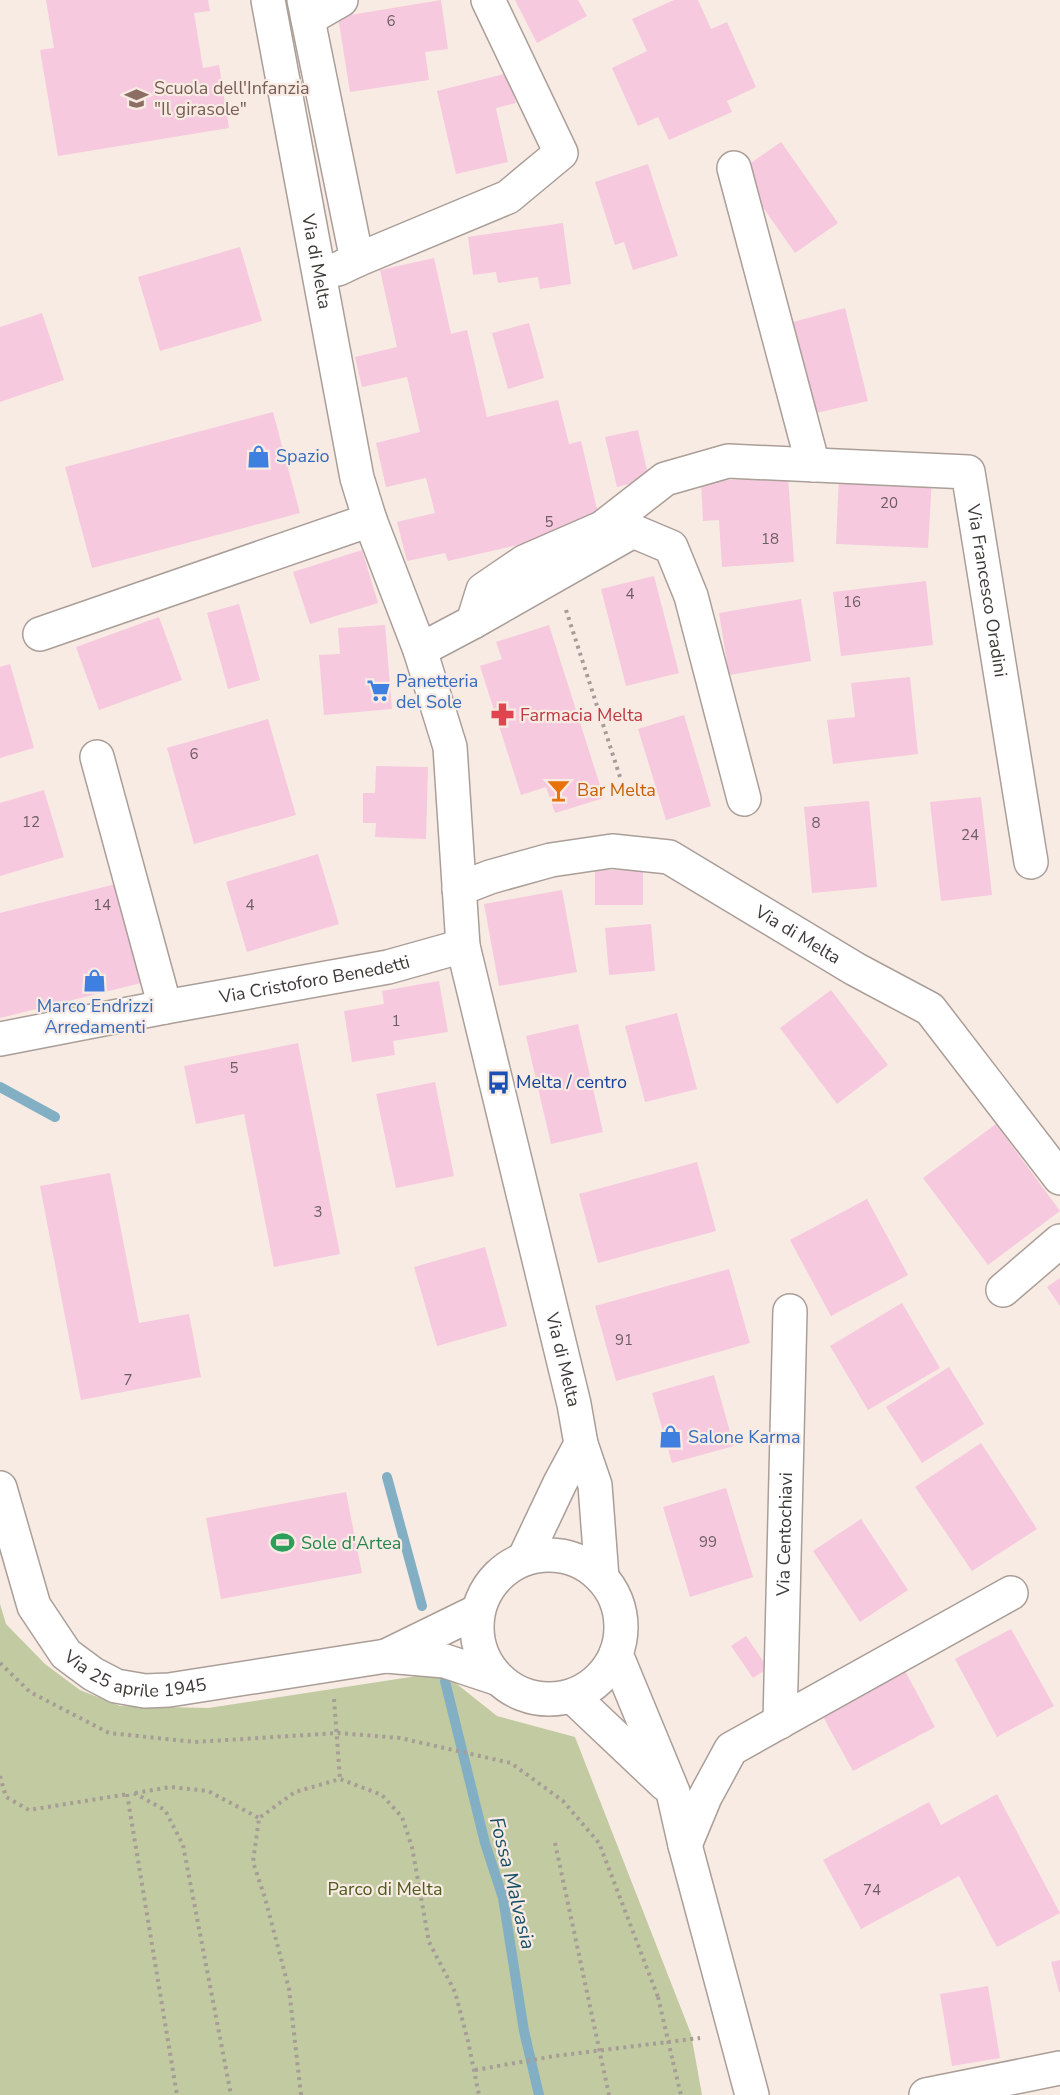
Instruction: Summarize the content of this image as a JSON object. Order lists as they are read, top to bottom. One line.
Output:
{"streets":{"street":["Via di Melta","Via Francesco Oradini","Via Cristoforo Benedetti","Via Centochiavi","Via 25 aprile 1945"]},"crossings":[["Via di Melta","Via Cristoforo Benedetti"],["Via di Melta","Via 25 aprile 1945"]],"water":["Fossa Malvasia"],"parks":["Parco di Melta"],"places":{"school or university":["Scuola dell'Infanzia \"Il girasole\""],"shop":["Spazio","Marco Endrizzi Arredamenti","Salone Karma"],"supermarket":["Panetteria del Sole"],"pharmacy":["Farmacia Melta"],"bar":["Bar Melta"],"bus stop":["Melta / centro"],"sports":["Sole d'Artea"]},"house_numbers":["6","20","5","18","4","16","6","12","8","24","14","4","1","5","3","91","7","99","74"]}
